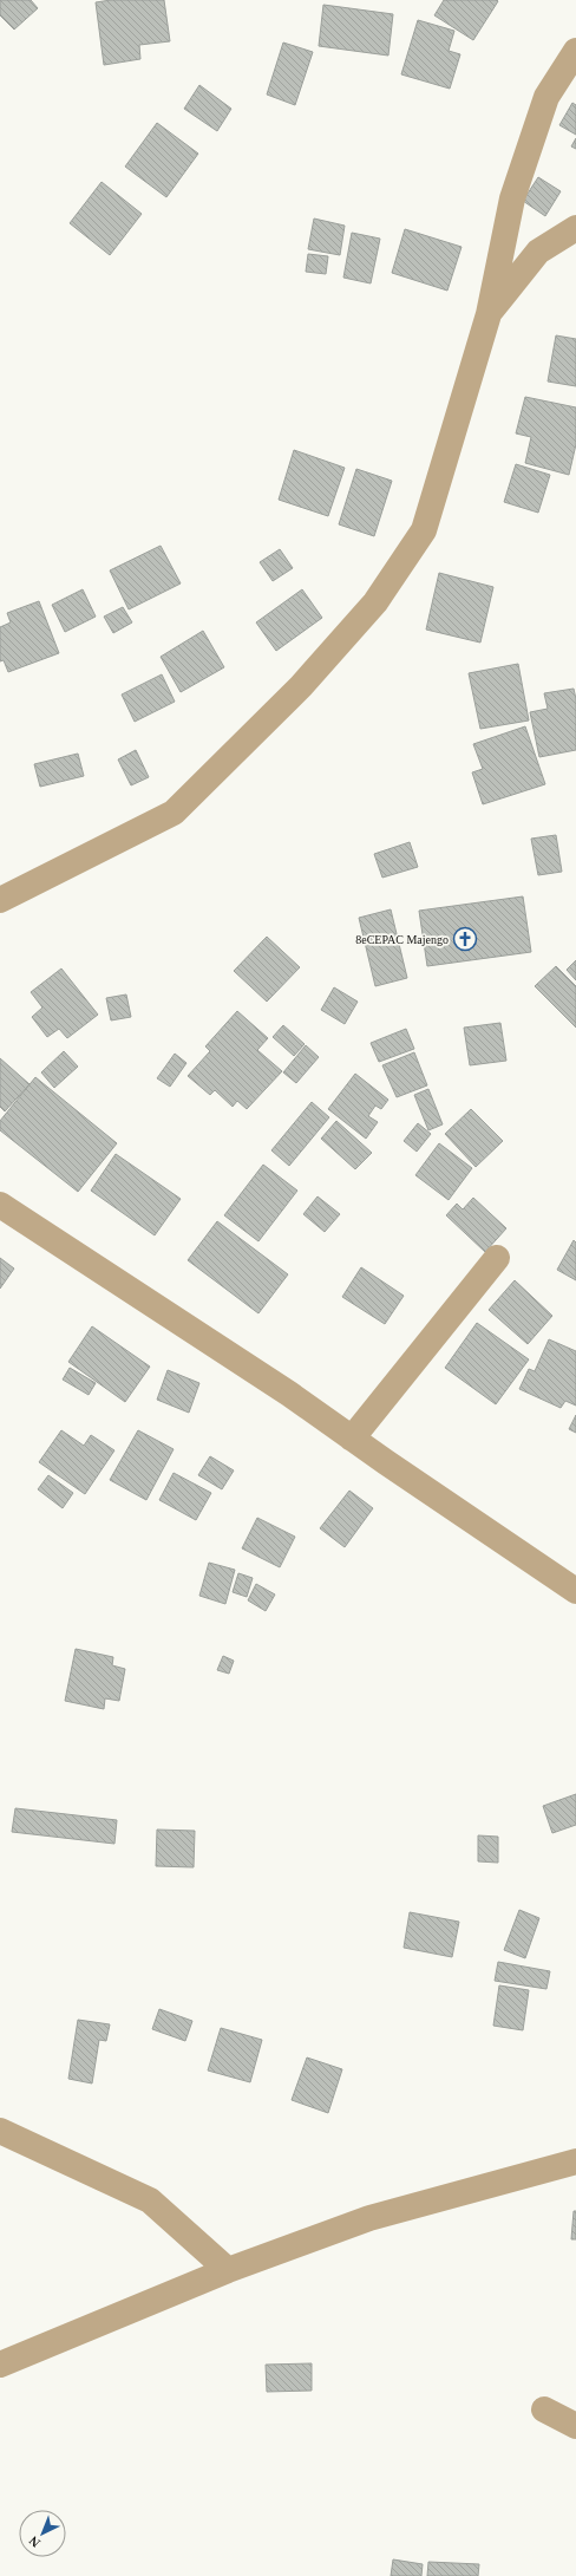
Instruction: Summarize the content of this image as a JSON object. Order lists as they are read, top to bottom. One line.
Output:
{"places":{"church":["8eCEPAC Majengo"]},"north":"bottom left"}
